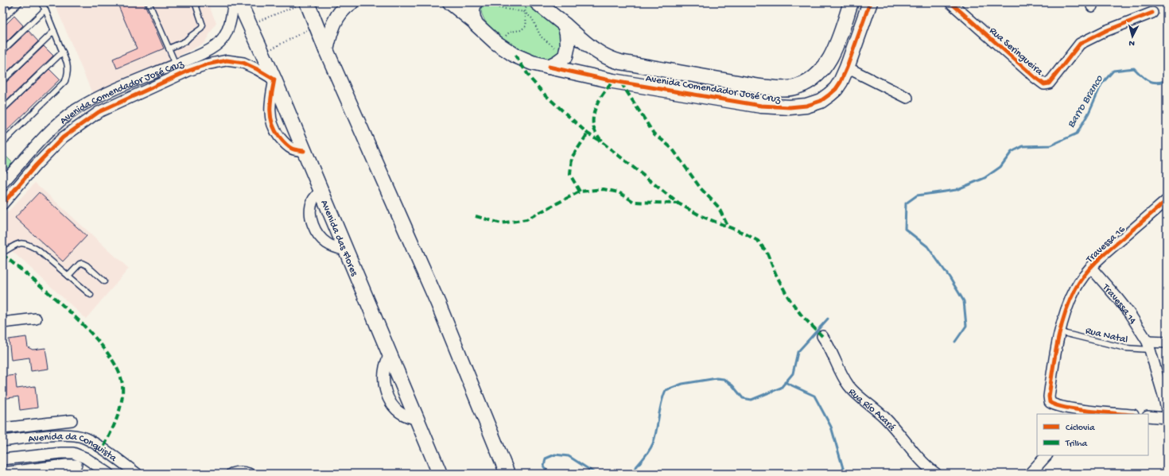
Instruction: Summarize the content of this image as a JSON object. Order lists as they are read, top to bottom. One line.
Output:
{"streets":{"street":["Rua Seringueira","Avenida Comendador José Cruz","Avenida das Flores","Travessa 16","Travessa 14","Rua Río Acará","Avenida da Conquista"],"lane":["Rua Natal"]},"crossings":[["Avenida Comendador José Cruz","Avenida das Flores"],["Travessa 16","Travessa 14"],["Travessa 16","Rua Natal"],["Travessa 14","Rua Natal"]],"water":["Barro Branco"],"legend":["Ciclovia","Trilha"],"north":"bottom"}
